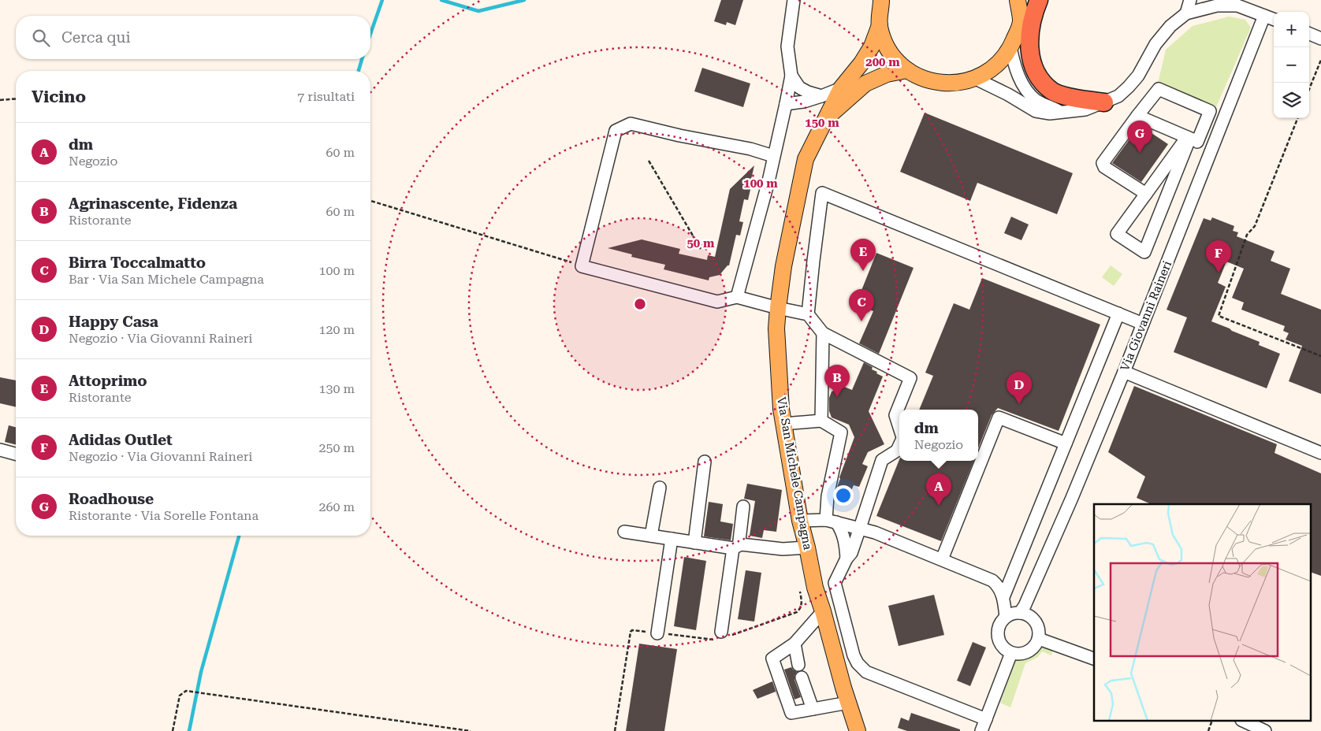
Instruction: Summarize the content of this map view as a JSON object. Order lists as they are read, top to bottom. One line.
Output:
{"streets":{"main road":["Via San Michele Campagna"],"street":["Via Giovanni Raineri"]},"page":{"map_buttons":["+","−"],"search":"Cerca qui","heading":["Vicino","7 risultati"],"pins":["G","E","F","C","B","D","A"],"list":[{"mark":"A","name":"dm","note":"Negozio","value":"60 m"},{"mark":"B","name":"Agrinascente, Fidenza","note":"Ristorante","value":"60 m"},{"mark":"C","name":"Birra Toccalmatto","note":"Bar · Via San Michele Campagna","value":"100 m"},{"mark":"D","name":"Happy Casa","note":"Negozio · Via Giovanni Raineri","value":"120 m"},{"mark":"E","name":"Attoprimo","note":"Ristorante","value":"130 m"},{"mark":"F","name":"Adidas Outlet","note":"Negozio · Via Giovanni Raineri","value":"250 m"},{"mark":"G","name":"Roadhouse","note":"Ristorante · Via Sorelle Fontana","value":"260 m"}],"popup":["dm","Negozio"]},"rings":["200 m","150 m","100 m","50 m"]}
